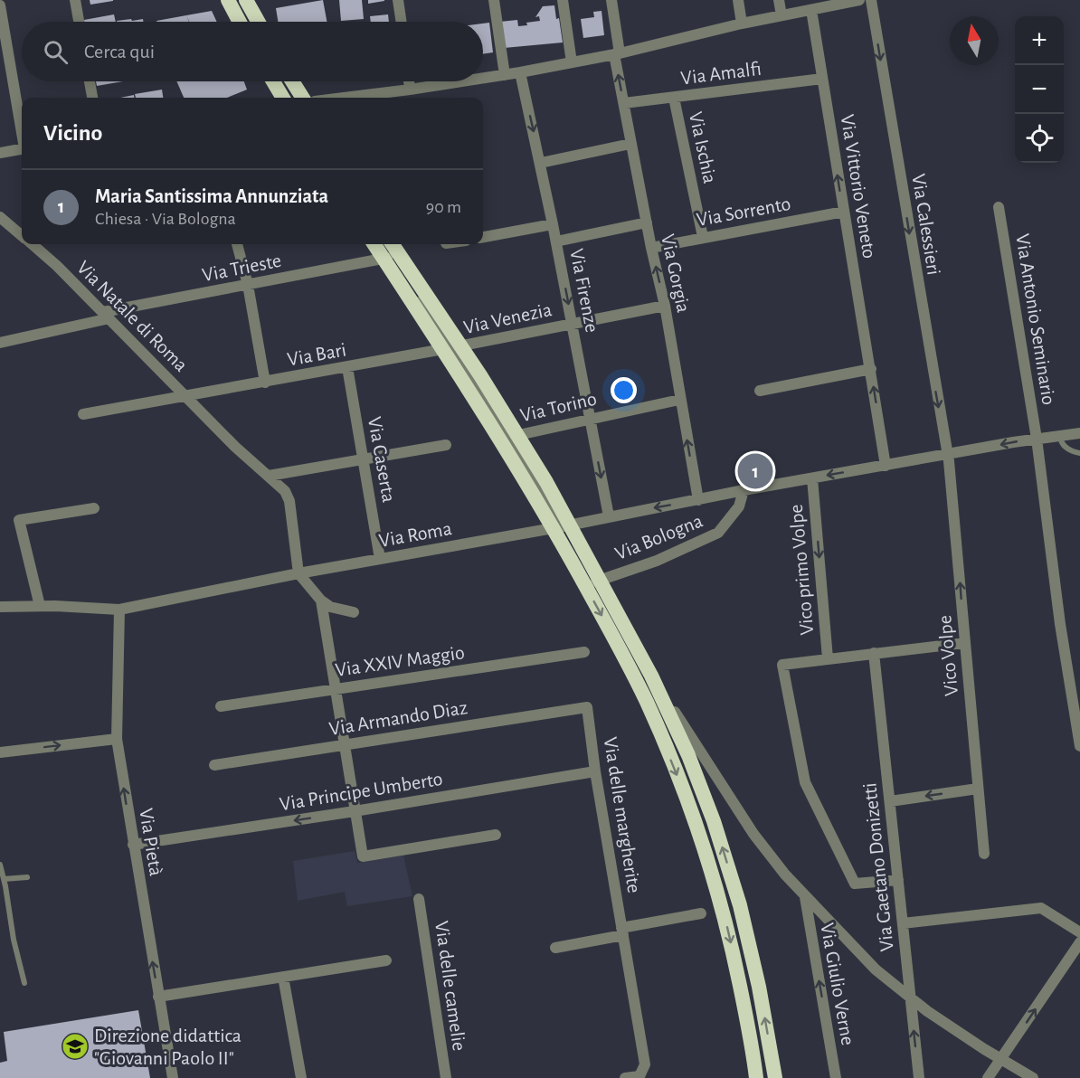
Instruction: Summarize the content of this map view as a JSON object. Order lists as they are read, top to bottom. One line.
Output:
{"streets":{"street":["Via Amalfi","Via Ischia","Via Vittorio Veneto","Via Sorrento","Via Calessieri","Via Trieste","Via Gorgia","Via Firenze","Via Natale di Roma","Via Venezia","Via Antonio Seminario","Via Bari","Via Torino","Via Caserta","Via Roma","Via Bologna","Vico primo Volpe","Vico Volpe","Via XXIV Maggio","Via Armando Diaz","Via Principe Umberto","Via delle margherite","Via Pietà","Via Gaetano Donizetti","Via Giulio Verne","Via delle camelie"]},"crossings":[["Via Amalfi","Via Ischia"],["Via Amalfi","Via Vittorio Veneto"],["Via Amalfi","Via Gorgia"],["Via Ischia","Via Sorrento"],["Via Vittorio Veneto","Via Sorrento"],["Via Vittorio Veneto","Via Roma"],["Via Sorrento","Via Gorgia"],["Via Calessieri","Via Roma"],["Via Calessieri","Vico Volpe"],["Via Trieste","Via Natale di Roma"],["Via Gorgia","Via Venezia"],["Via Gorgia","Via Torino"],["Via Gorgia","Via Roma"],["Via Firenze","Via Venezia"],["Via Firenze","Via Torino"],["Via Firenze","Via Roma"],["Via Natale di Roma","Via Bari"],["Via Natale di Roma","Via Roma"],["Via Venezia","Via Bari"],["Via Antonio Seminario","Via Roma"],["Via Bari","Via Caserta"],["Via Caserta","Via Roma"],["Via Roma","Via Bologna"],["Via Roma","Vico primo Volpe"],["Via Roma","Vico Volpe"],["Via Roma","Via Pietà"],["Vico primo Volpe","Vico Volpe"],["Vico primo Volpe","Via Gaetano Donizetti"],["Via Armando Diaz","Via delle margherite"],["Via Principe Umberto","Via delle margherite"],["Via Principe Umberto","Via Pietà"]],"one_way":["Via Vittorio Veneto","Via Calessieri","Via Gorgia","Vico Volpe","Via Principe Umberto","Via Pietà","Via Giulio Verne"],"places":{"school or university":["Direzione didattica \"Giovanni Paolo II\""]},"north":"top","page":{"map_buttons":["+","−"],"search":"Cerca qui","heading":"Vicino","list":[{"mark":"1","name":"Maria Santissima Annunziata","note":"Chiesa · Via Bologna","value":"90 m"}],"pins":"1"}}
